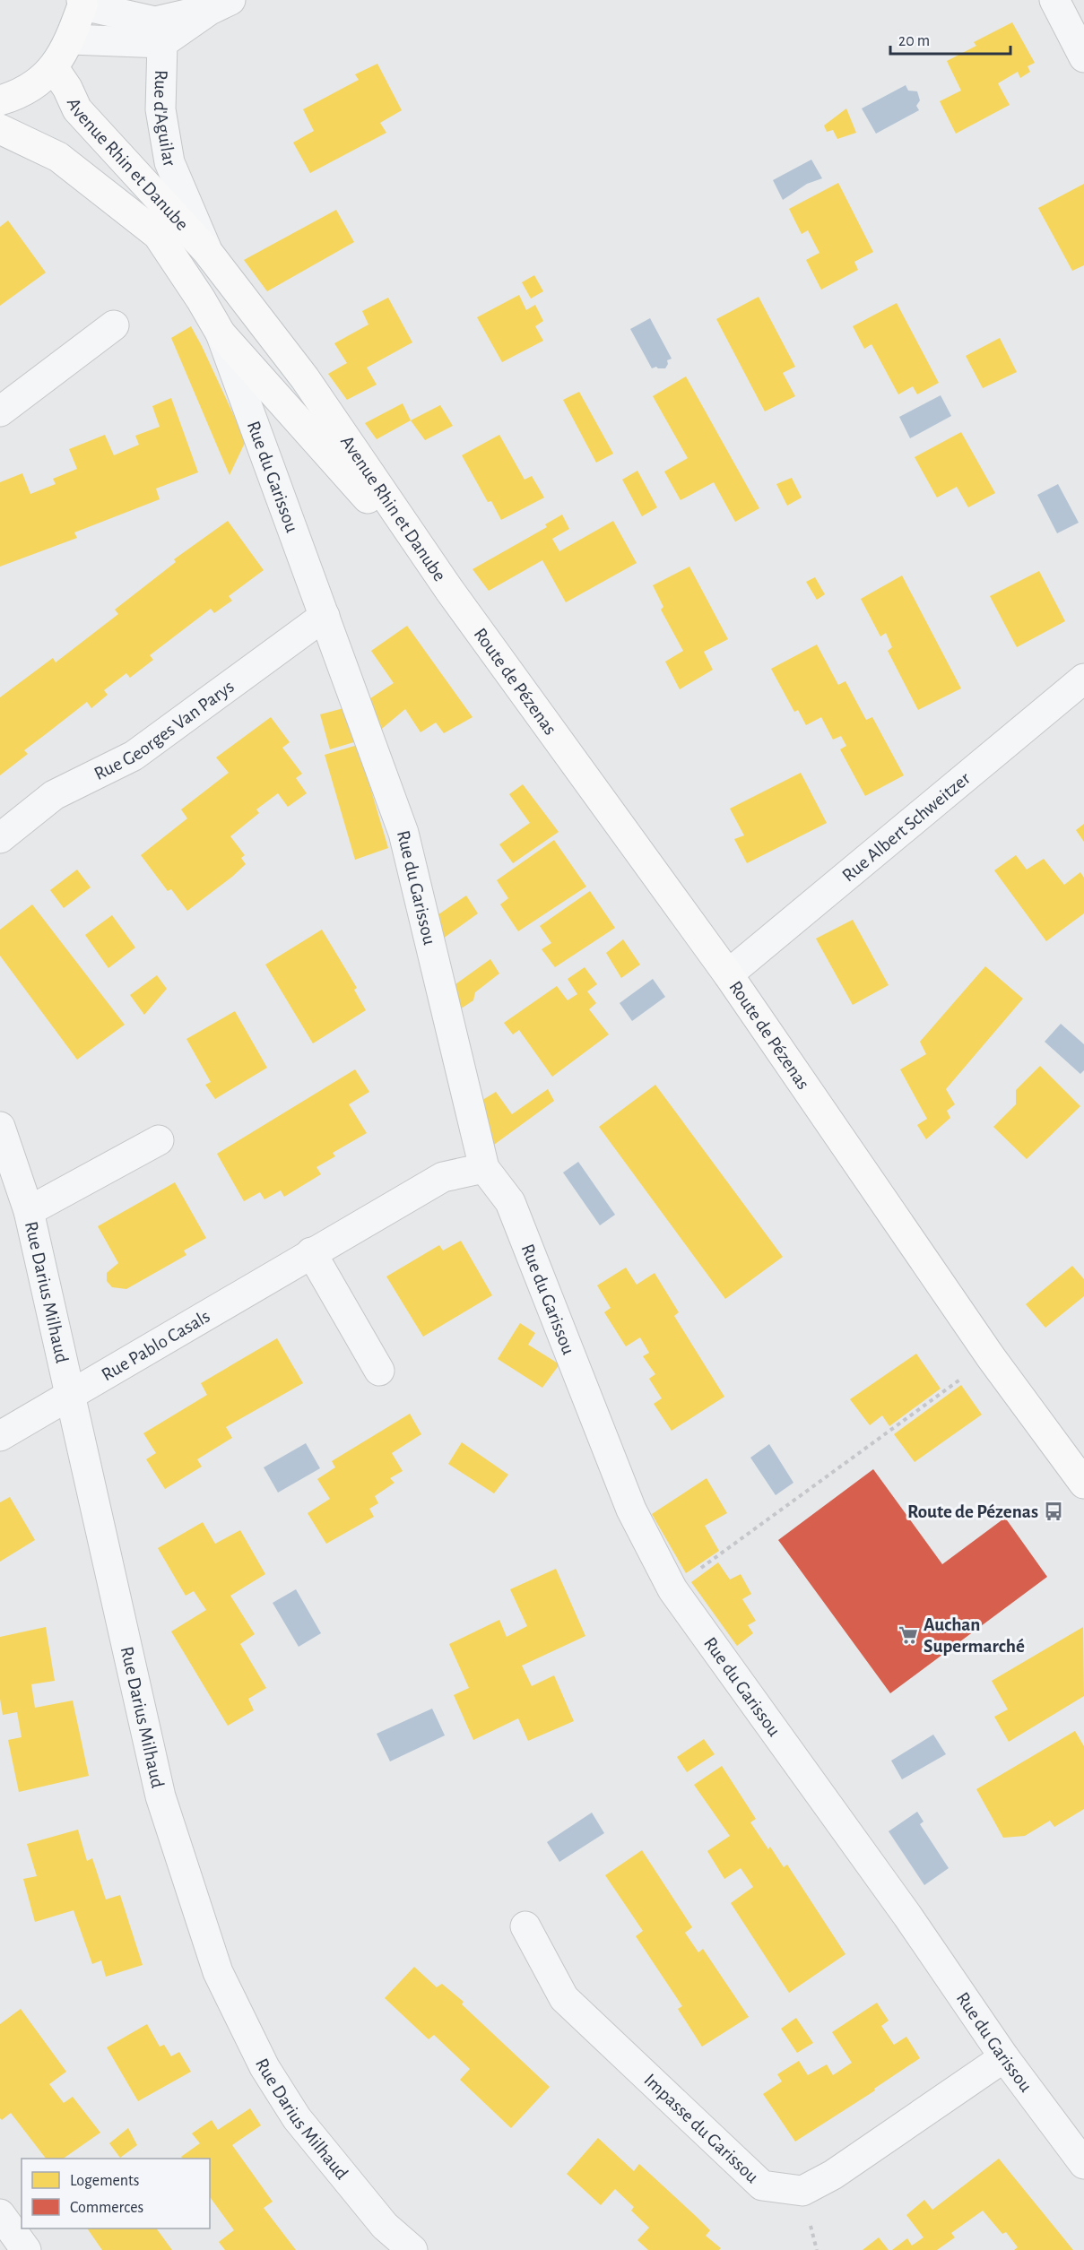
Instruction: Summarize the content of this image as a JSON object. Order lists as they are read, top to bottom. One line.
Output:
{"streets":{"main road":["Avenue Rhin et Danube","Route de Pézenas"],"street":["Rue d'Aguilar","Rue du Garissou","Rue Georges Van Parys","Rue Albert Schweitzer","Rue Darius Milhaud","Rue Pablo Casals","Impasse du Garissou"]},"crossings":[["Rue d'Aguilar","Avenue Rhin et Danube"],["Avenue Rhin et Danube","Rue du Garissou"],["Avenue Rhin et Danube","Route de Pézenas"],["Rue du Garissou","Rue Georges Van Parys"],["Rue du Garissou","Rue Pablo Casals"],["Rue du Garissou","Impasse du Garissou"],["Route de Pézenas","Rue Albert Schweitzer"],["Rue Darius Milhaud","Rue Pablo Casals"]],"places":{"bus stop":["Route de Pézenas"],"supermarket":["Auchan Supermarché"]},"legend":["Logements","Commerces"],"scale_bar":"20 m"}
